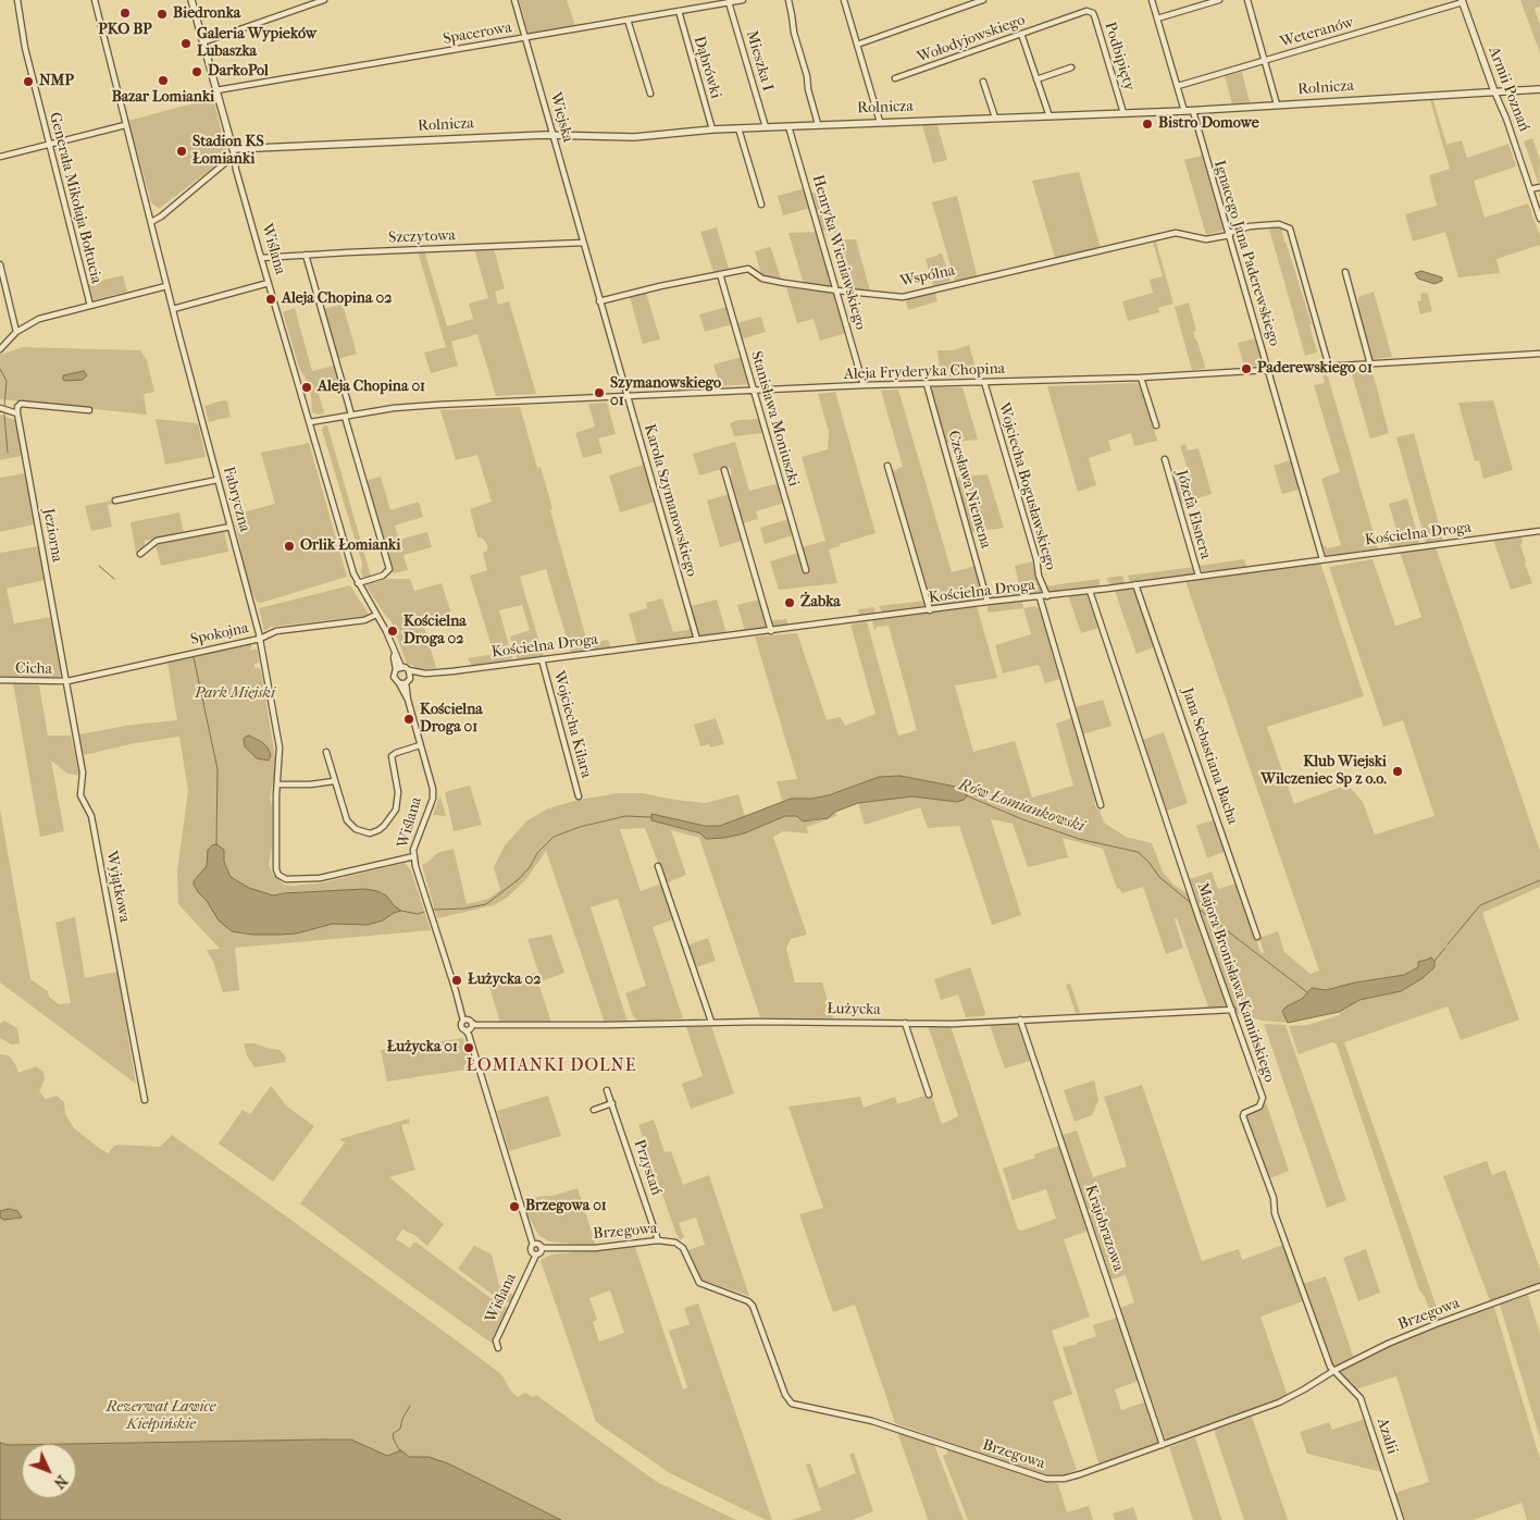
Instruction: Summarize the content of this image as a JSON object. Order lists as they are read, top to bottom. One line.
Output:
{"streets":{"street":["Weteranów","Spacerowa","Wołodyjowskiego","Podbipięty","Mieszka I","Dąbrówki","Rolnicza","Armii Poznań","Wiejska","Generała Mikołaja Bołtucia","Szczytowa","Wiślana","Henryka Wieniawskiego","Ignacego Jana Paderewskiego","Wspólna","Aleja Fryderyka Chopina","Stanisława Moniuszki","Wojciecha Bogusławskiego","Czesława Niemena","Fabryczna","Karola Szymanowskiego","Józefa Elsnera","Kościelna Droga","Jeziorna","Spokojna","Cicha","Wojciecha Kilara","Jana Sebastiana Bacha","Wyjątkowa","Majora Bronisława Kamińskiego","Łużycka","Przystań","Krajobrazowa","Brzegowa","Azalii"]},"crossings":[["Weteranów","Armii Poznań"],["Spacerowa","Mieszka I"],["Spacerowa","Dąbrówki"],["Spacerowa","Wiejska"],["Spacerowa","Wiślana"],["Wołodyjowskiego","Podbipięty"],["Podbipięty","Rolnicza"],["Mieszka I","Rolnicza"],["Dąbrówki","Rolnicza"],["Rolnicza","Armii Poznań"],["Rolnicza","Wiejska"],["Rolnicza","Wiślana"],["Rolnicza","Henryka Wieniawskiego"],["Rolnicza","Ignacego Jana Paderewskiego"],["Wiejska","Szczytowa"],["Wiejska","Karola Szymanowskiego"],["Szczytowa","Wiślana"],["Szczytowa","Karola Szymanowskiego"],["Wiślana","Aleja Fryderyka Chopina"],["Wiślana","Fabryczna"],["Wiślana","Kościelna Droga"],["Wiślana","Spokojna"],["Wiślana","Łużycka"],["Wiślana","Brzegowa"],["Henryka Wieniawskiego","Wspólna"],["Henryka Wieniawskiego","Aleja Fryderyka Chopina"],["Ignacego Jana Paderewskiego","Wspólna"],["Ignacego Jana Paderewskiego","Aleja Fryderyka Chopina"],["Ignacego Jana Paderewskiego","Kościelna Droga"],["Wspólna","Aleja Fryderyka Chopina"],["Wspólna","Stanisława Moniuszki"],["Wspólna","Karola Szymanowskiego"],["Aleja Fryderyka Chopina","Stanisława Moniuszki"],["Aleja Fryderyka Chopina","Wojciecha Bogusławskiego"],["Aleja Fryderyka Chopina","Czesława Niemena"],["Aleja Fryderyka Chopina","Karola Szymanowskiego"],["Wojciecha Bogusławskiego","Kościelna Droga"],["Czesława Niemena","Kościelna Droga"],["Fabryczna","Spokojna"],["Karola Szymanowskiego","Kościelna Droga"],["Józefa Elsnera","Kościelna Droga"],["Kościelna Droga","Wojciecha Kilara"],["Kościelna Droga","Jana Sebastiana Bacha"],["Kościelna Droga","Majora Bronisława Kamińskiego"],["Jeziorna","Spokojna"],["Jeziorna","Cicha"],["Jeziorna","Wyjątkowa"],["Spokojna","Cicha"],["Spokojna","Wyjątkowa"],["Cicha","Wyjątkowa"],["Majora Bronisława Kamińskiego","Łużycka"],["Majora Bronisława Kamińskiego","Brzegowa"],["Majora Bronisława Kamińskiego","Azalii"],["Łużycka","Krajobrazowa"],["Przystań","Brzegowa"],["Krajobrazowa","Brzegowa"],["Brzegowa","Azalii"]],"districts":["ŁOMIANKI DOLNE"],"water":["Rów Łomiankowski"],"parks":["Park Miejski","Rezerwat Ławice Kiełpińskie"],"places":["PKO BP","Biedronka","Galeria Wypieków Lubaszka","DarkoPol","Bazar Lomianki","NMP","Bistro Domowe","Stadion KS Łomianki","Aleja Chopina 02","Paderewskiego 01","Aleja Chopina 01","Szymanowskiego 01","Orlik Łomianki","Żabka","Kościelna Droga 02","Kościelna Droga 01","Klub Wiejski Wilczeniec Sp z o.o.","Łużycka 02","Łużycka 01","Brzegowa 01"],"north":"bottom right"}
